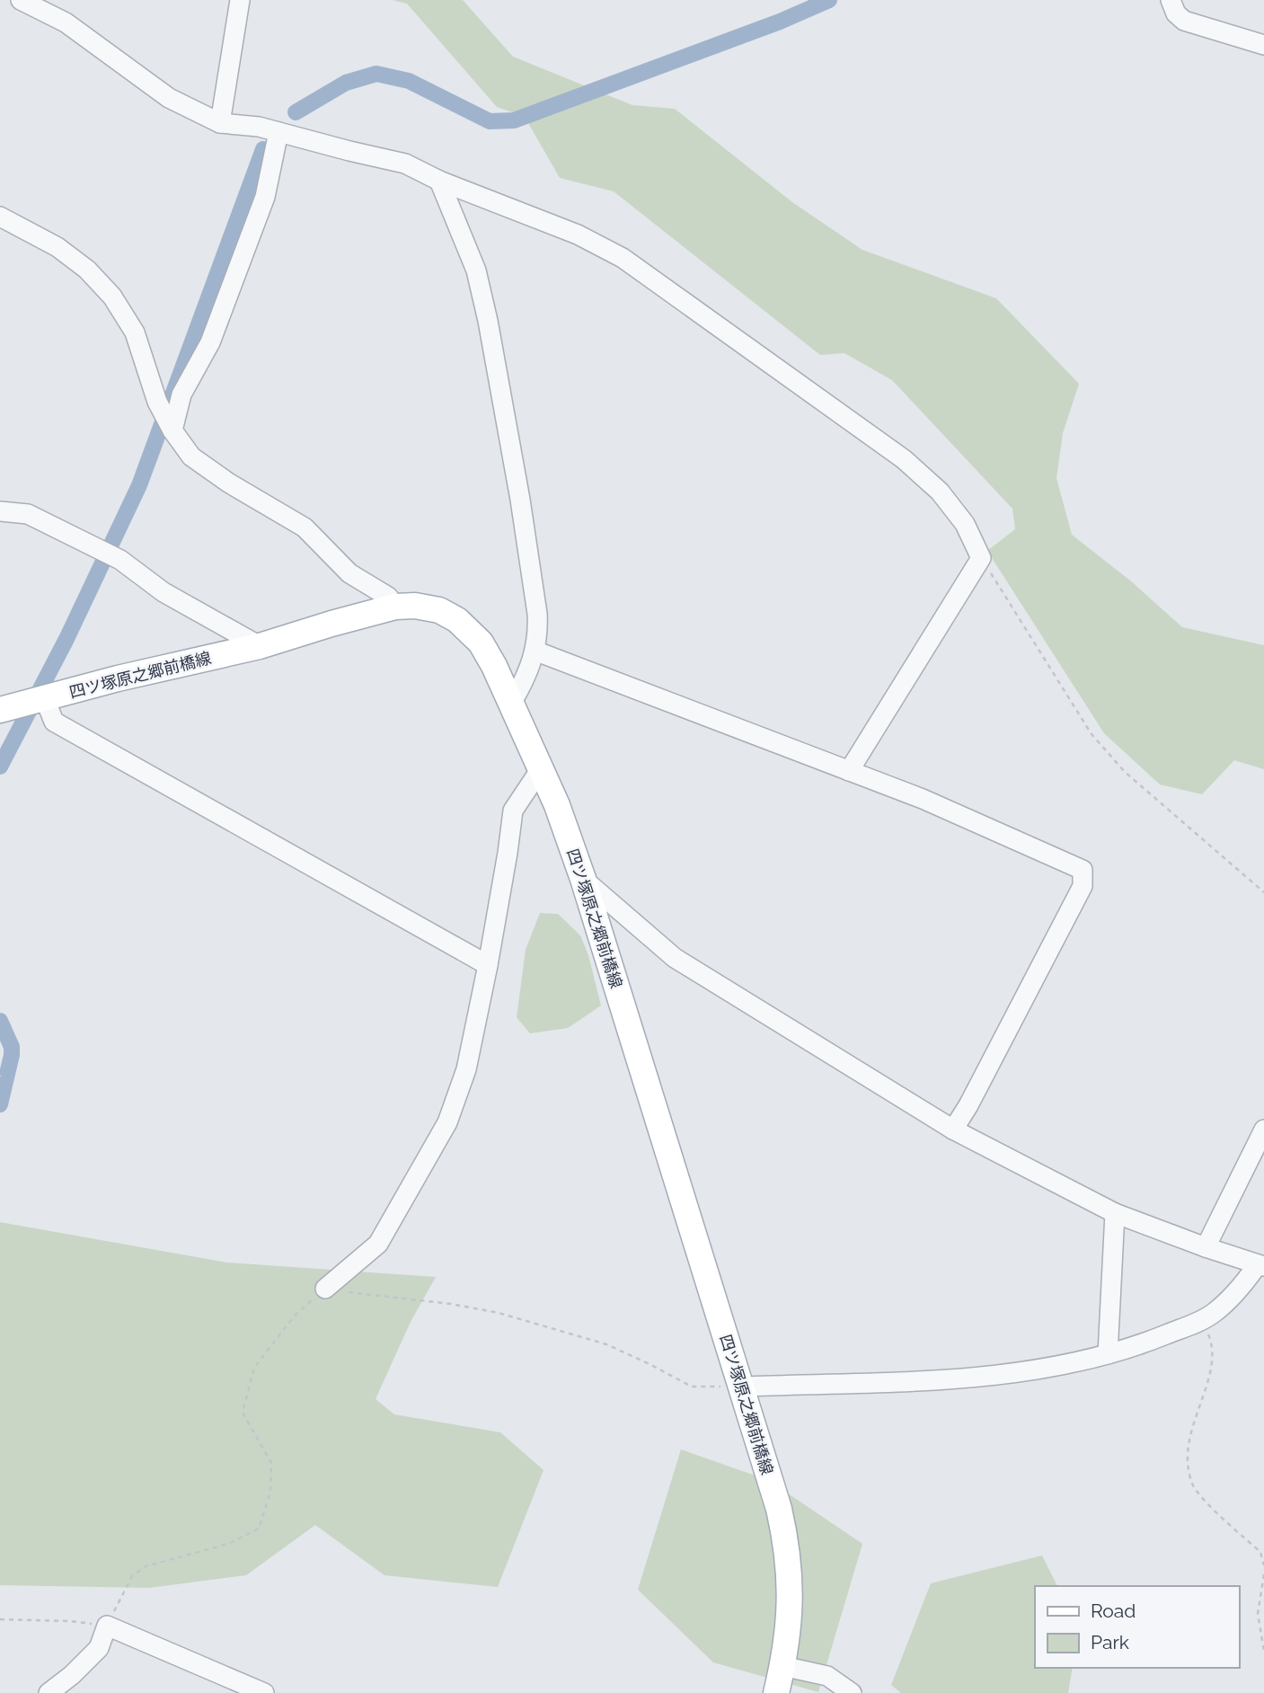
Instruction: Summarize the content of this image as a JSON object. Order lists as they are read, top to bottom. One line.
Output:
{"streets":{"main road":["四ツ塚原之郷前橋線"]},"legend":["Road","Park"]}
